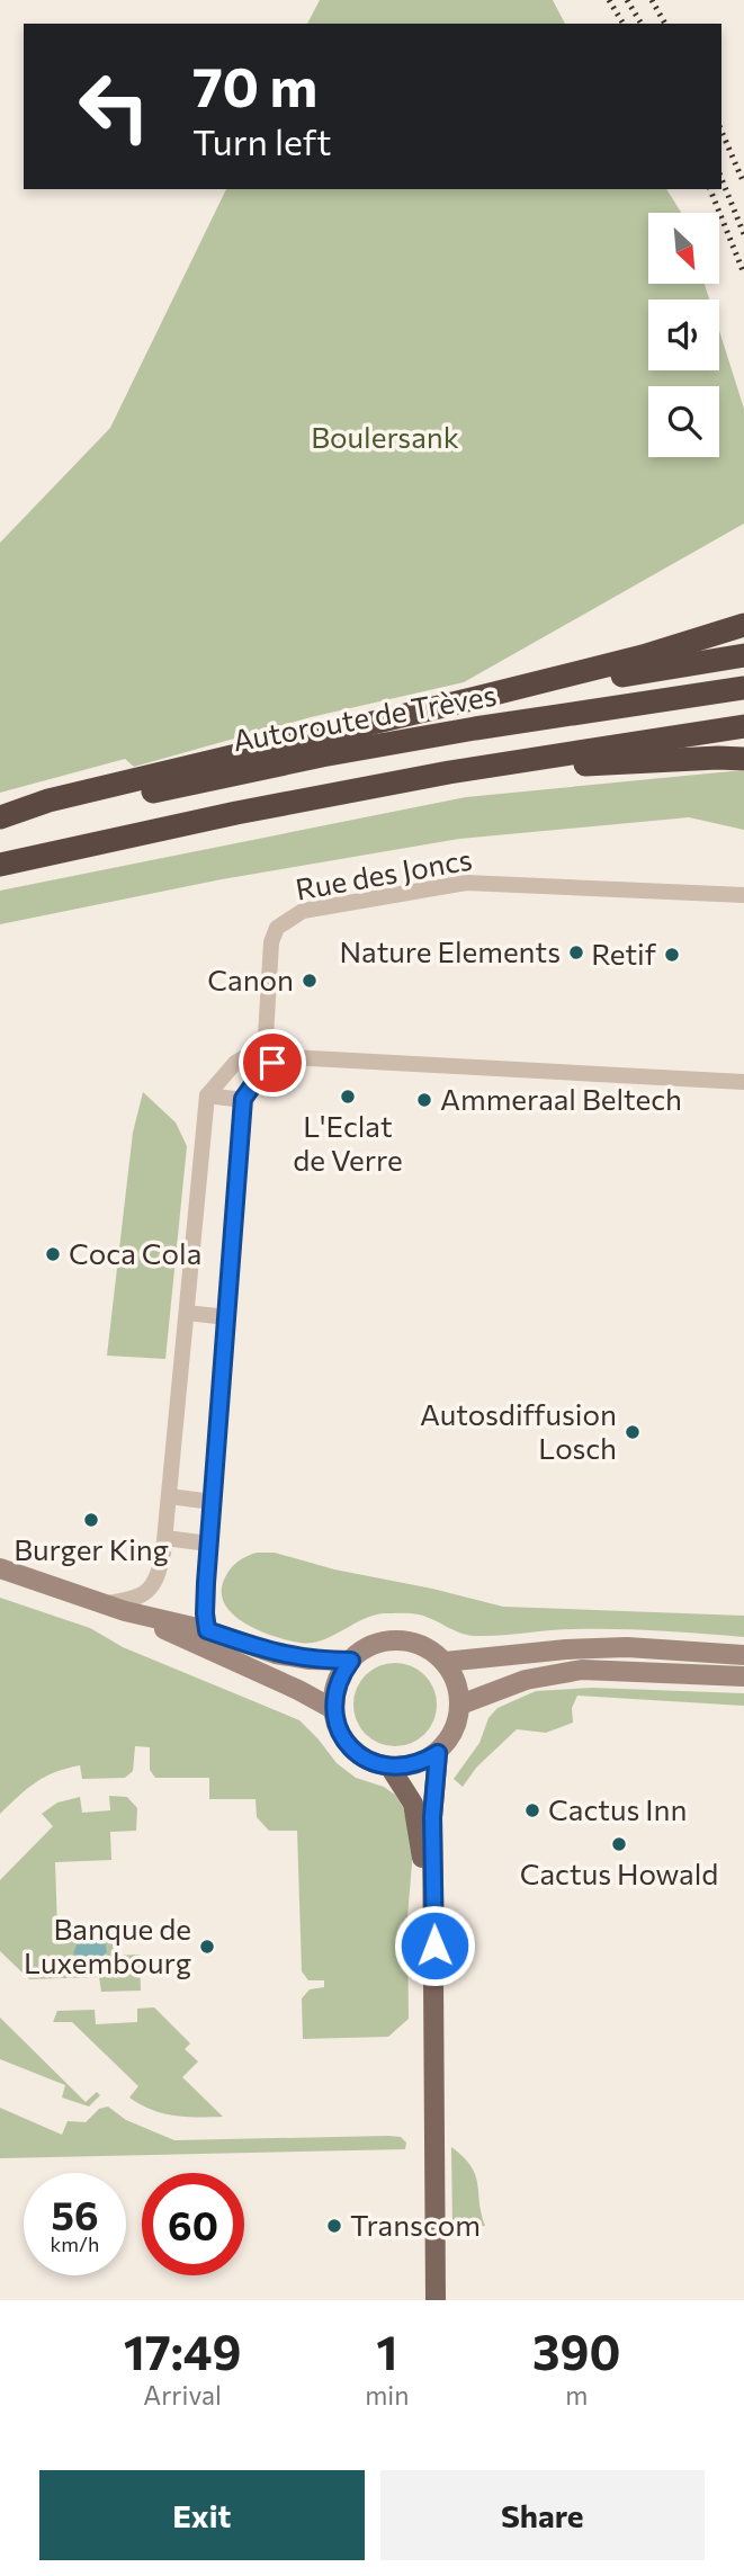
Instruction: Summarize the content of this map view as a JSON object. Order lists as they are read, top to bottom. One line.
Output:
{"streets":{"highway":["Autoroute de Trèves"],"street":["Rue des Joncs"]},"parks":["Boulersank"],"places":["Nature Elements","Retif","Canon","L'Eclat de Verre","Ammeraal Beltech","Coca Cola","Autosdiffusion Losch","Burger King","Cactus Inn","Cactus Howald","Banque de Luxembourg","Transcom"],"north":"bottom right","page":{"turn":["70 m","Turn left"],"speed":"56 km/h","limit":"60","eta":["17:49","Arrival","1","min","390","m"],"buttons":["Exit","Share"]}}
